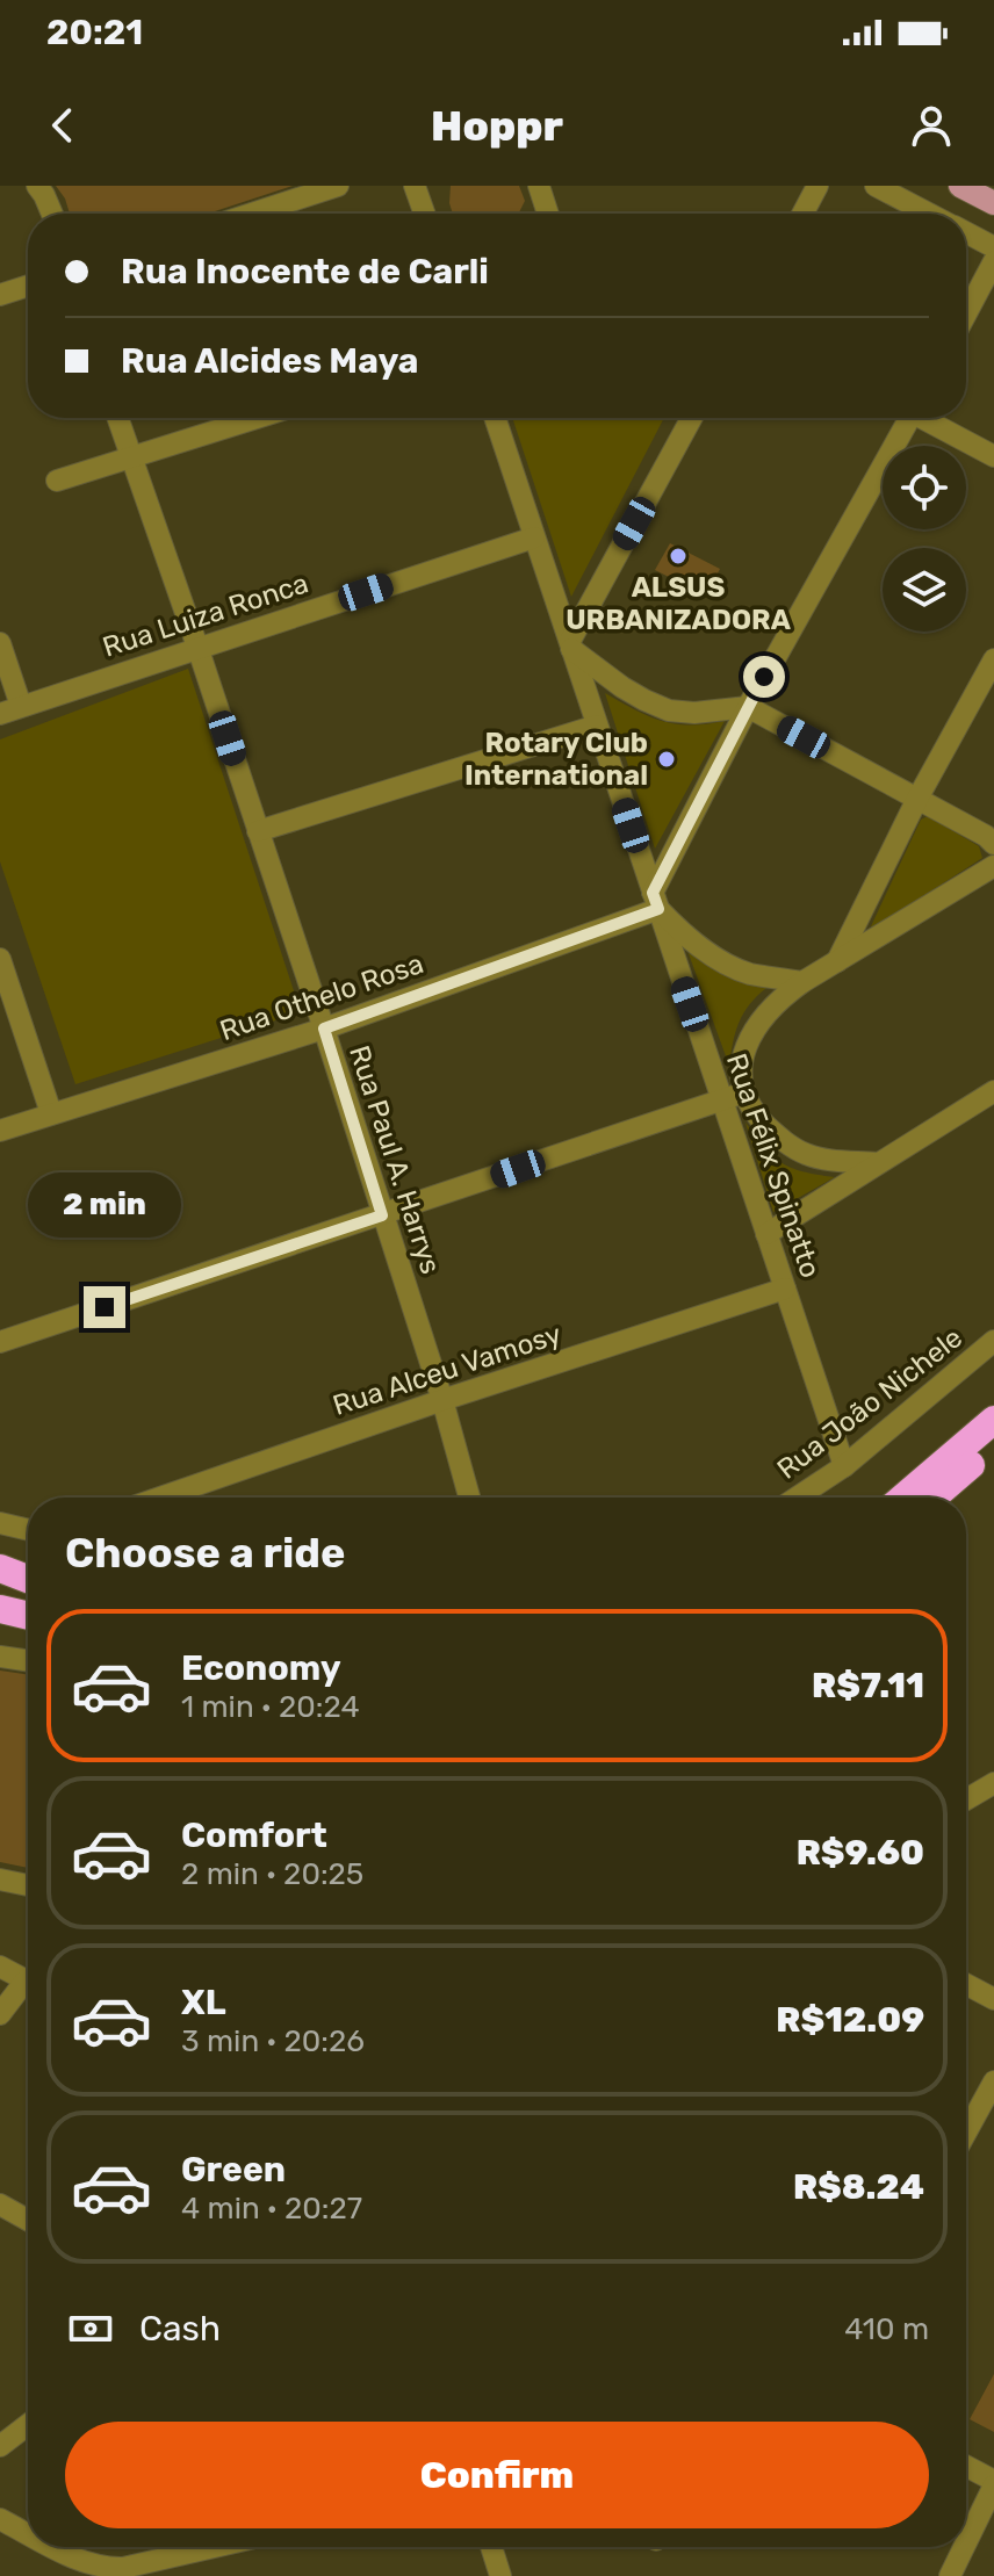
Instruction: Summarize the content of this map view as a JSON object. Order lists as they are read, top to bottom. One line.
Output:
{"streets":{"street":["Rua Luiza Ronca","Rua Othelo Rosa","Rua Paul A. Harrys","Rua Félix Spinatto","Rua Alceu Vamosy","Rua João Nichele"]},"crossings":[["Rua Luiza Ronca","Rua Paul A. Harrys"],["Rua Luiza Ronca","Rua Félix Spinatto"],["Rua Othelo Rosa","Rua Paul A. Harrys"],["Rua Othelo Rosa","Rua Félix Spinatto"],["Rua Paul A. Harrys","Rua Alceu Vamosy"],["Rua Félix Spinatto","Rua Alceu Vamosy"],["Rua Félix Spinatto","Rua João Nichele"]],"places":["ALSUS URBANIZADORA","Rotary Club International"],"page":{"status":"20:21","header":"Hoppr","banner":["Rua Inocente de Carli","Rua Alcides Maya"],"bubble":"2 min","heading":"Choose a ride","list":[{"name":"Economy","note":"1 min · 20:24","value":"R$7.11"},{"name":"Comfort","note":"2 min · 20:25","value":"R$9.60"},{"name":"XL","note":"3 min · 20:26","value":"R$12.09"},{"name":"Green","note":"4 min · 20:27","value":"R$8.24"}],"pay":["Cash","410 m"],"buttons":"Confirm"}}
